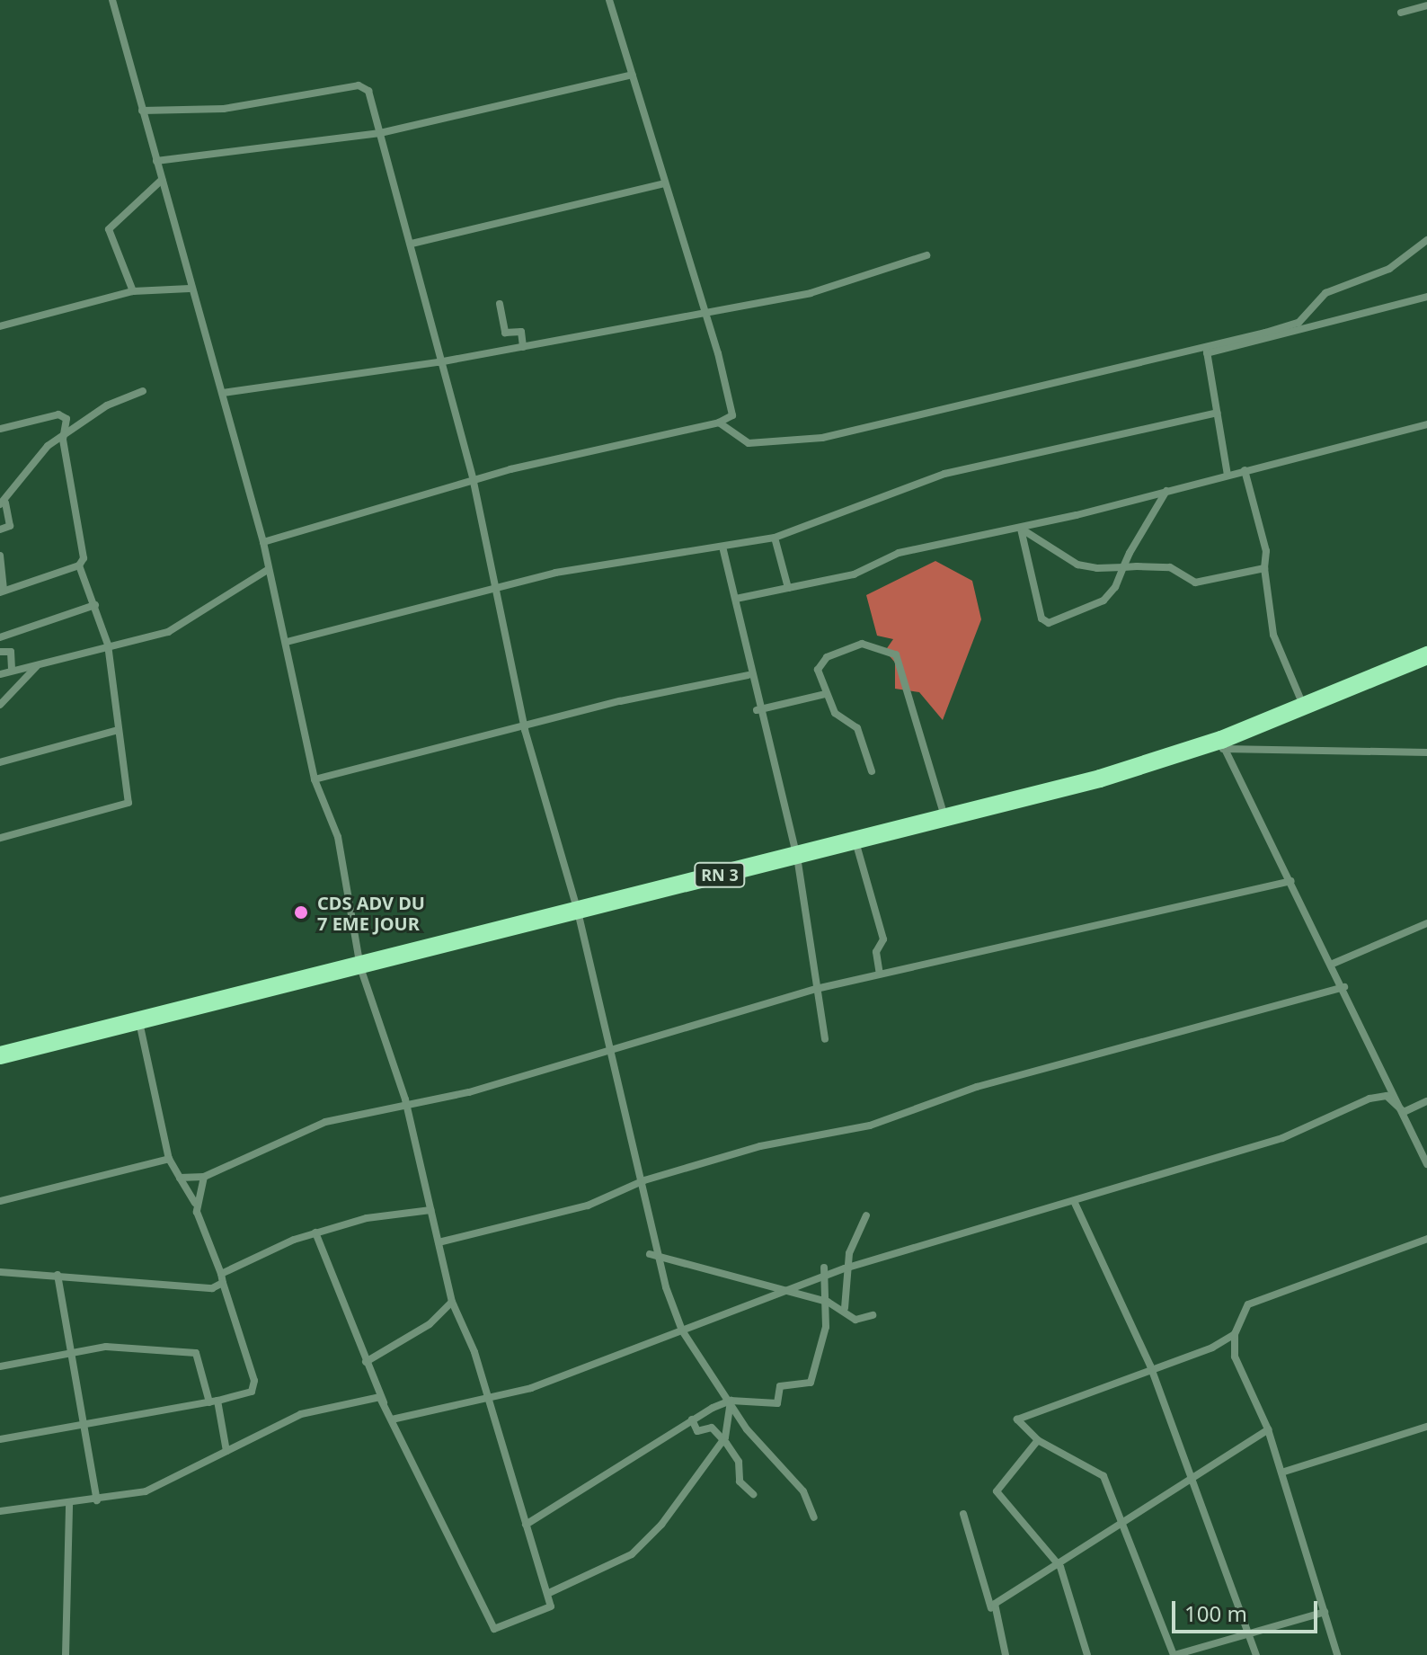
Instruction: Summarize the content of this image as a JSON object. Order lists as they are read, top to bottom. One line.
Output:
{"streets":{"highway":["RN 3"]},"places":["CDS ADV DU 7 EME JOUR"],"scale_bar":"100 m"}
